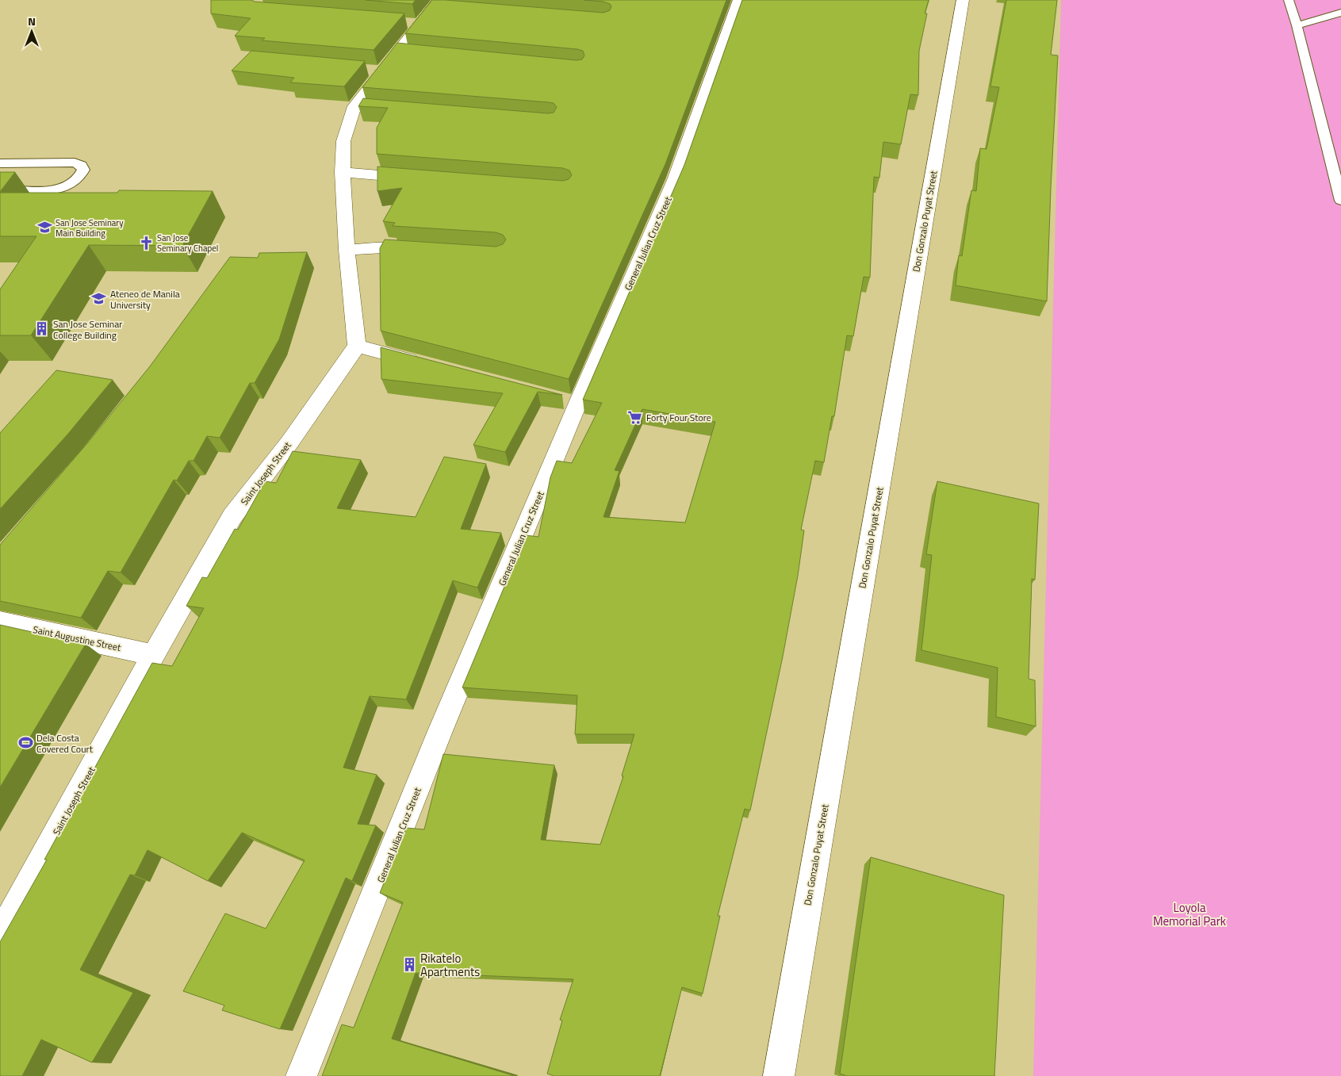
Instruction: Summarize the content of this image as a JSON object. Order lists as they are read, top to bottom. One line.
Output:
{"streets":{"street":["Don Gonzalo Puyat Street","General Julian Cruz Street","Saint Joseph Street","Saint Augustine Street"]},"crossings":[["Saint Joseph Street","Saint Augustine Street"]],"parks":["Loyola Memorial Park"],"places":{"school or university":["San Jose Seminary Main Building","Ateneo de Manila University"],"church":["San Jose Seminary Chapel"],"building":["San Jose Seminar College Building","Rikatelo Apartments"],"supermarket":["Forty Four Store"],"sports":["Dela Costa Covered Court"]},"north":"top"}
